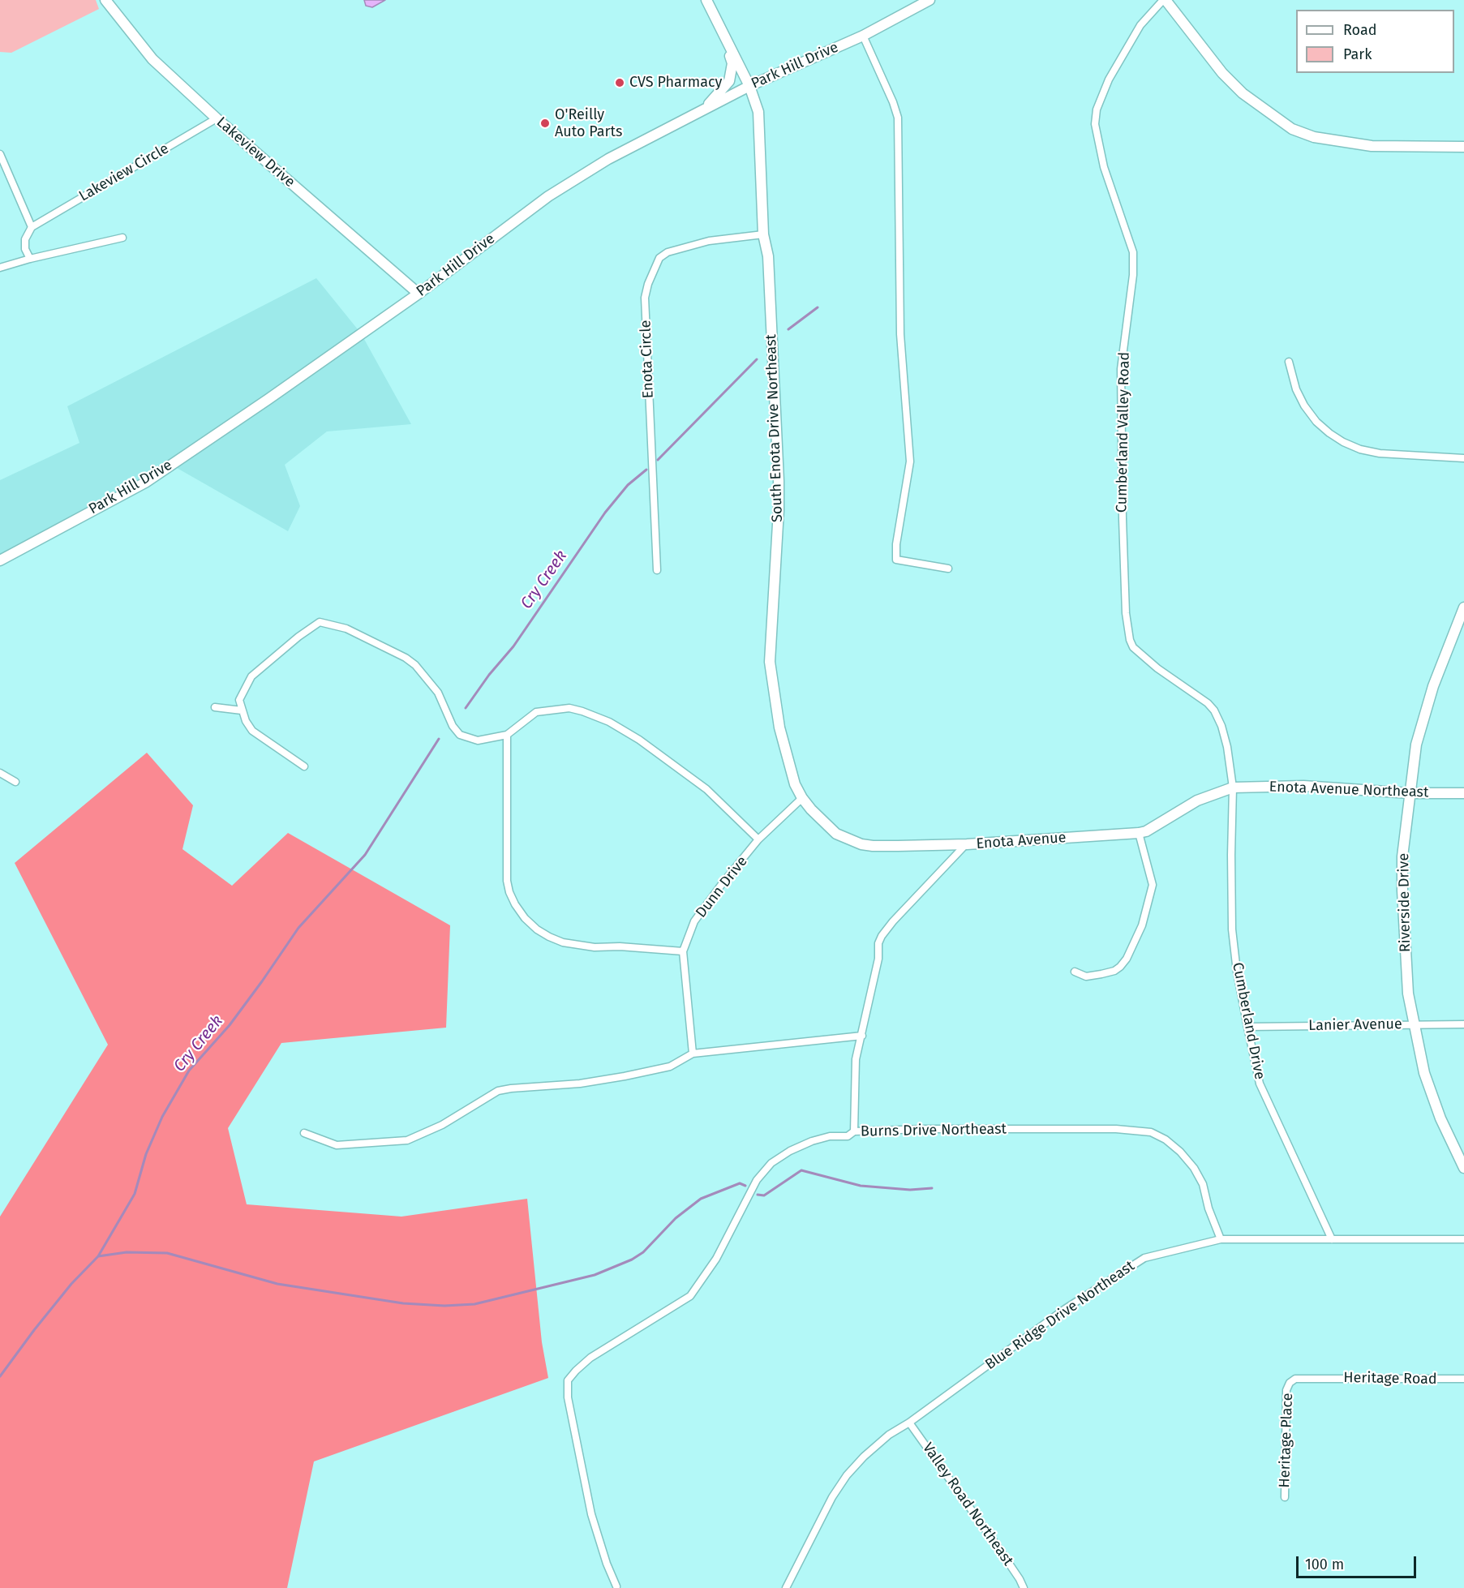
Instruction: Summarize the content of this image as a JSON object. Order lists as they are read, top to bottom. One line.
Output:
{"streets":{"street":["Park Hill Drive","Lakeview Drive","Lakeview Circle","Enota Circle","South Enota Drive Northeast","Cumberland Valley Road","Enota Avenue Northeast","Enota Avenue","Dunn Drive","Riverside Drive","Cumberland Drive","Lanier Avenue","Burns Drive Northeast","Blue Ridge Drive Northeast","Heritage Road","Heritage Place","Valley Road Northeast"]},"crossings":[["Park Hill Drive","Lakeview Drive"],["Park Hill Drive","South Enota Drive Northeast"],["Lakeview Drive","Lakeview Circle"],["Enota Circle","South Enota Drive Northeast"],["South Enota Drive Northeast","Enota Avenue"],["South Enota Drive Northeast","Dunn Drive"],["Cumberland Valley Road","Enota Avenue Northeast"],["Cumberland Valley Road","Enota Avenue"],["Cumberland Valley Road","Cumberland Drive"],["Enota Avenue Northeast","Enota Avenue"],["Enota Avenue Northeast","Riverside Drive"],["Enota Avenue Northeast","Cumberland Drive"],["Enota Avenue","Cumberland Drive"],["Enota Avenue","Burns Drive Northeast"],["Riverside Drive","Lanier Avenue"],["Cumberland Drive","Lanier Avenue"],["Cumberland Drive","Blue Ridge Drive Northeast"],["Burns Drive Northeast","Blue Ridge Drive Northeast"],["Blue Ridge Drive Northeast","Valley Road Northeast"],["Heritage Road","Heritage Place"]],"water":["Cry Creek"],"places":["CVS Pharmacy","O'Reilly Auto Parts"],"legend":["Road","Park"],"scale_bar":"100 m"}
